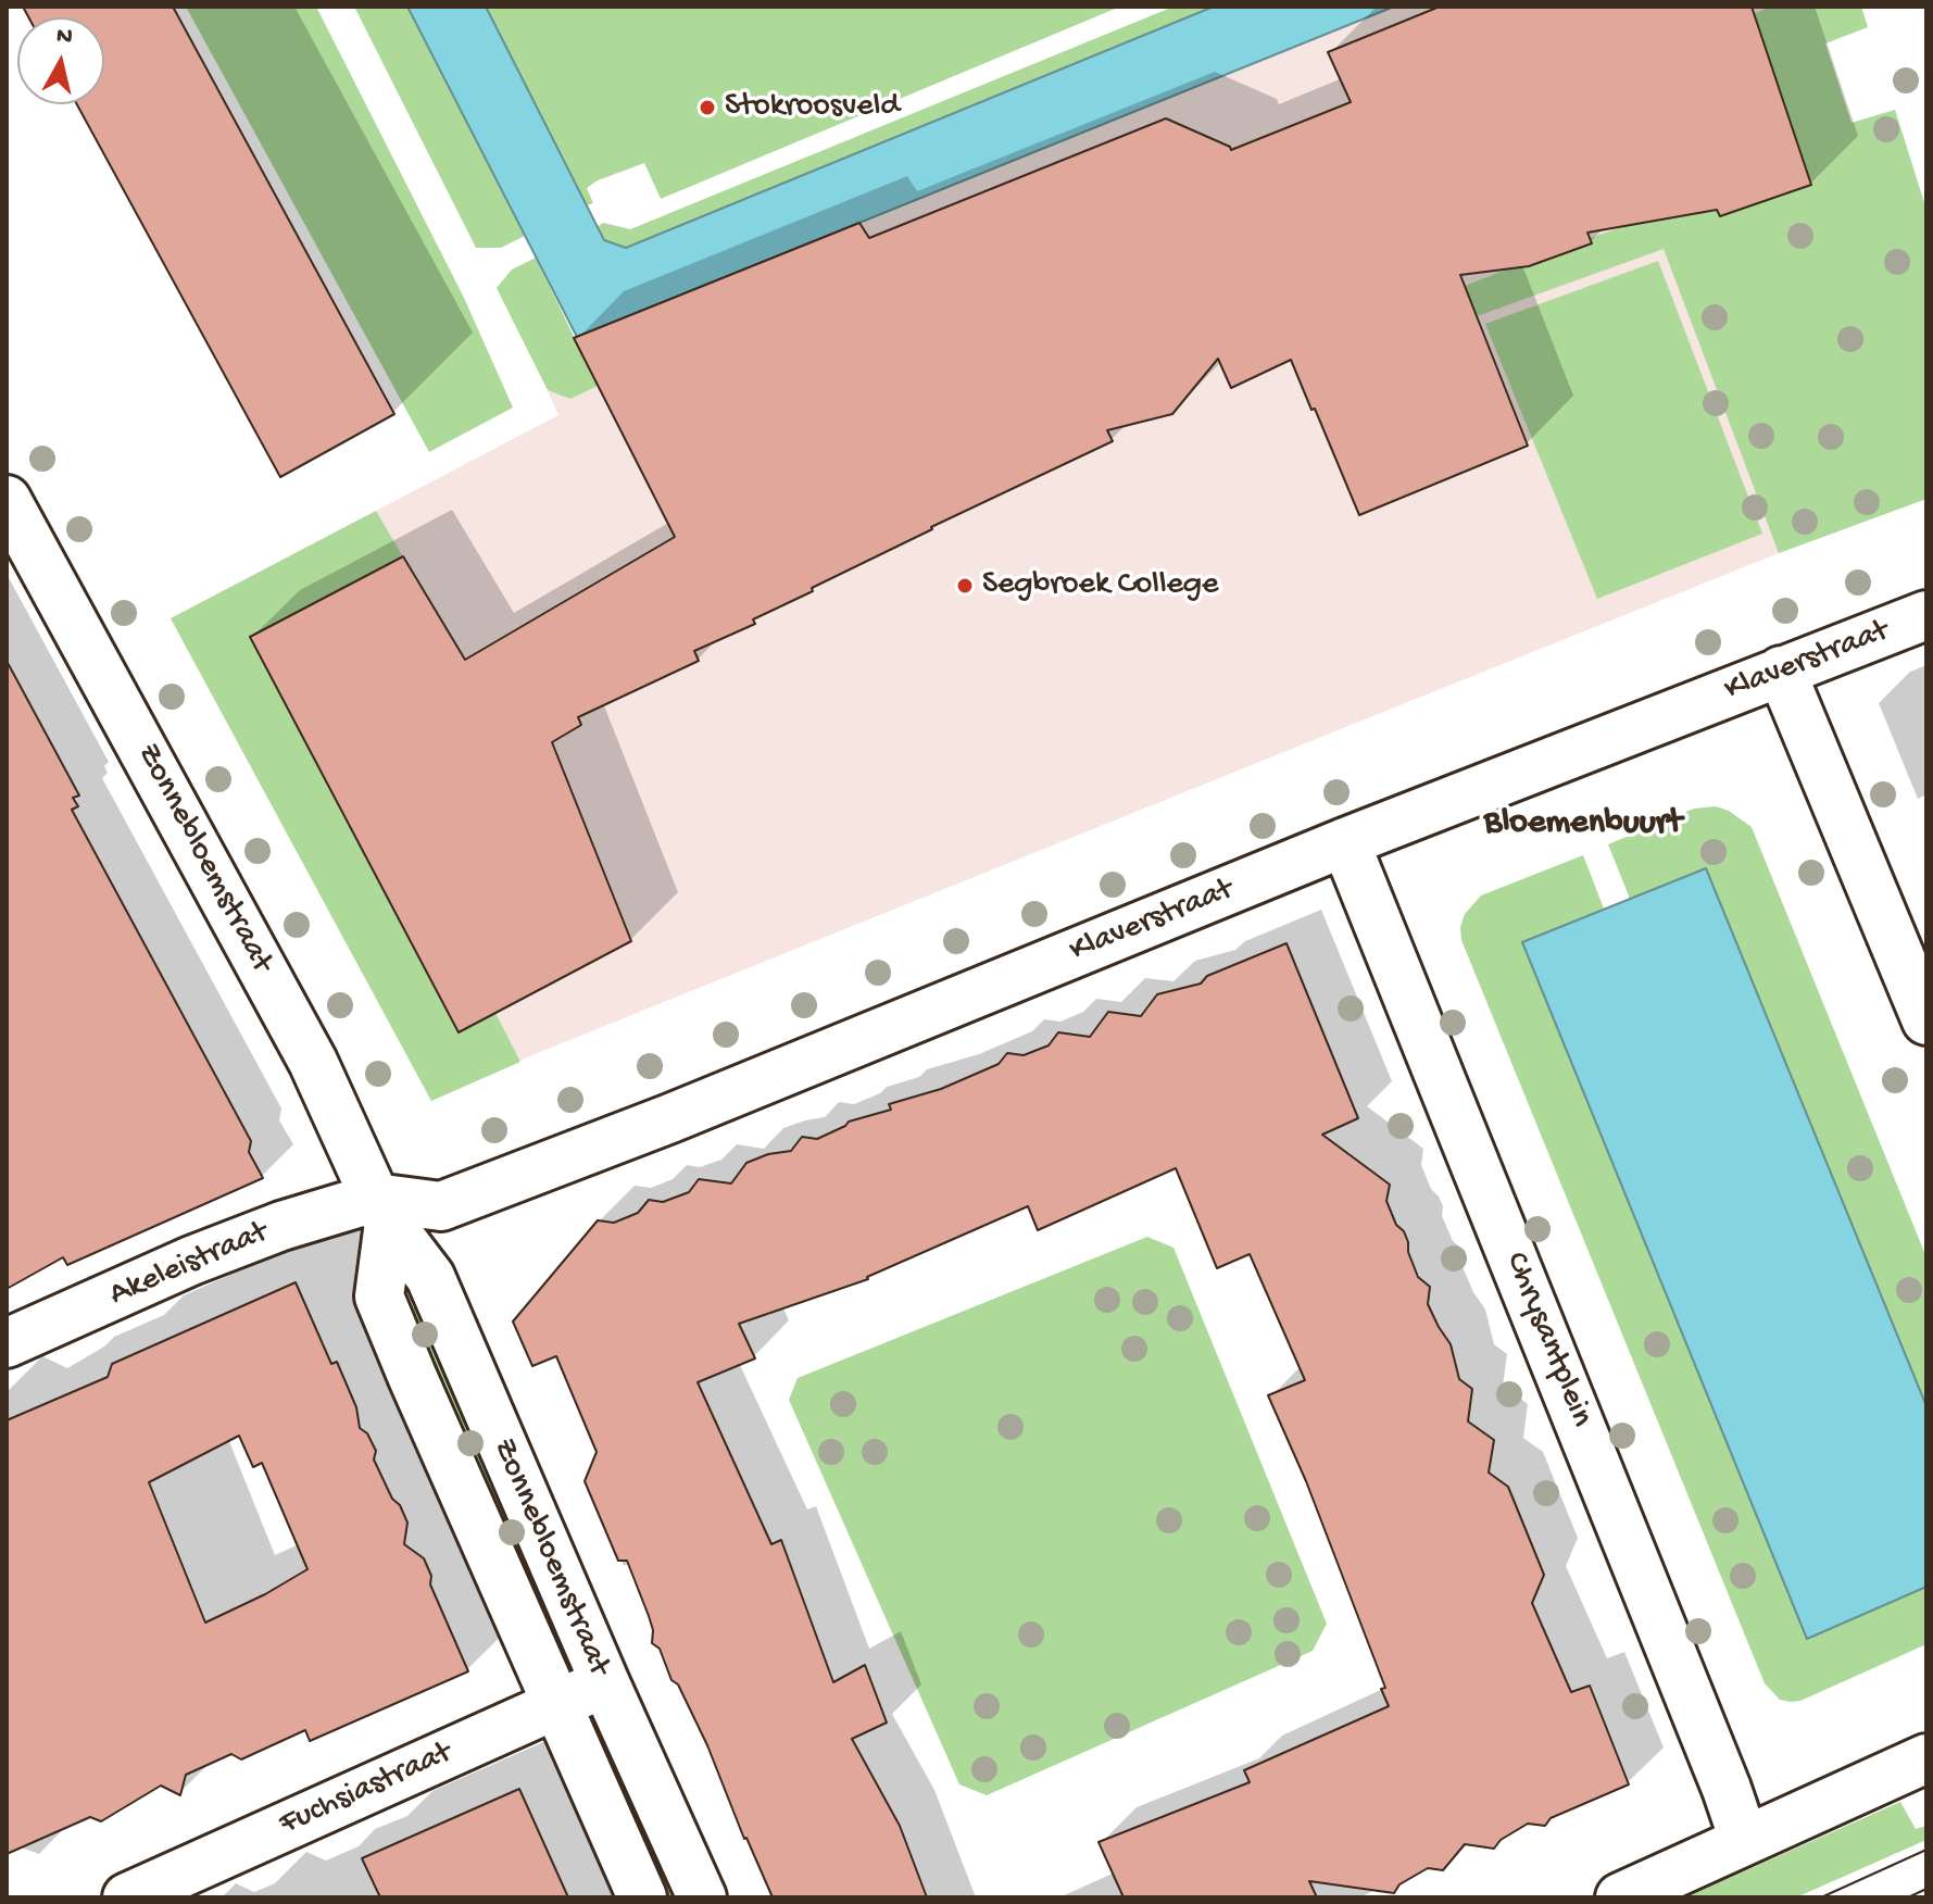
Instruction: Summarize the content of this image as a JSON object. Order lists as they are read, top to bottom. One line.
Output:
{"streets":{"street":["Klaverstraat","Zonnebloemstraat","Akeleistraat","Chrysantplein","Fuchsiastraat"]},"crossings":[["Klaverstraat","Zonnebloemstraat"],["Klaverstraat","Akeleistraat"],["Klaverstraat","Chrysantplein"],["Zonnebloemstraat","Akeleistraat"],["Zonnebloemstraat","Fuchsiastraat"]],"districts":["Bloemenbuurt"],"places":["Stokroosveld","Segbroek College"],"north":"top"}
